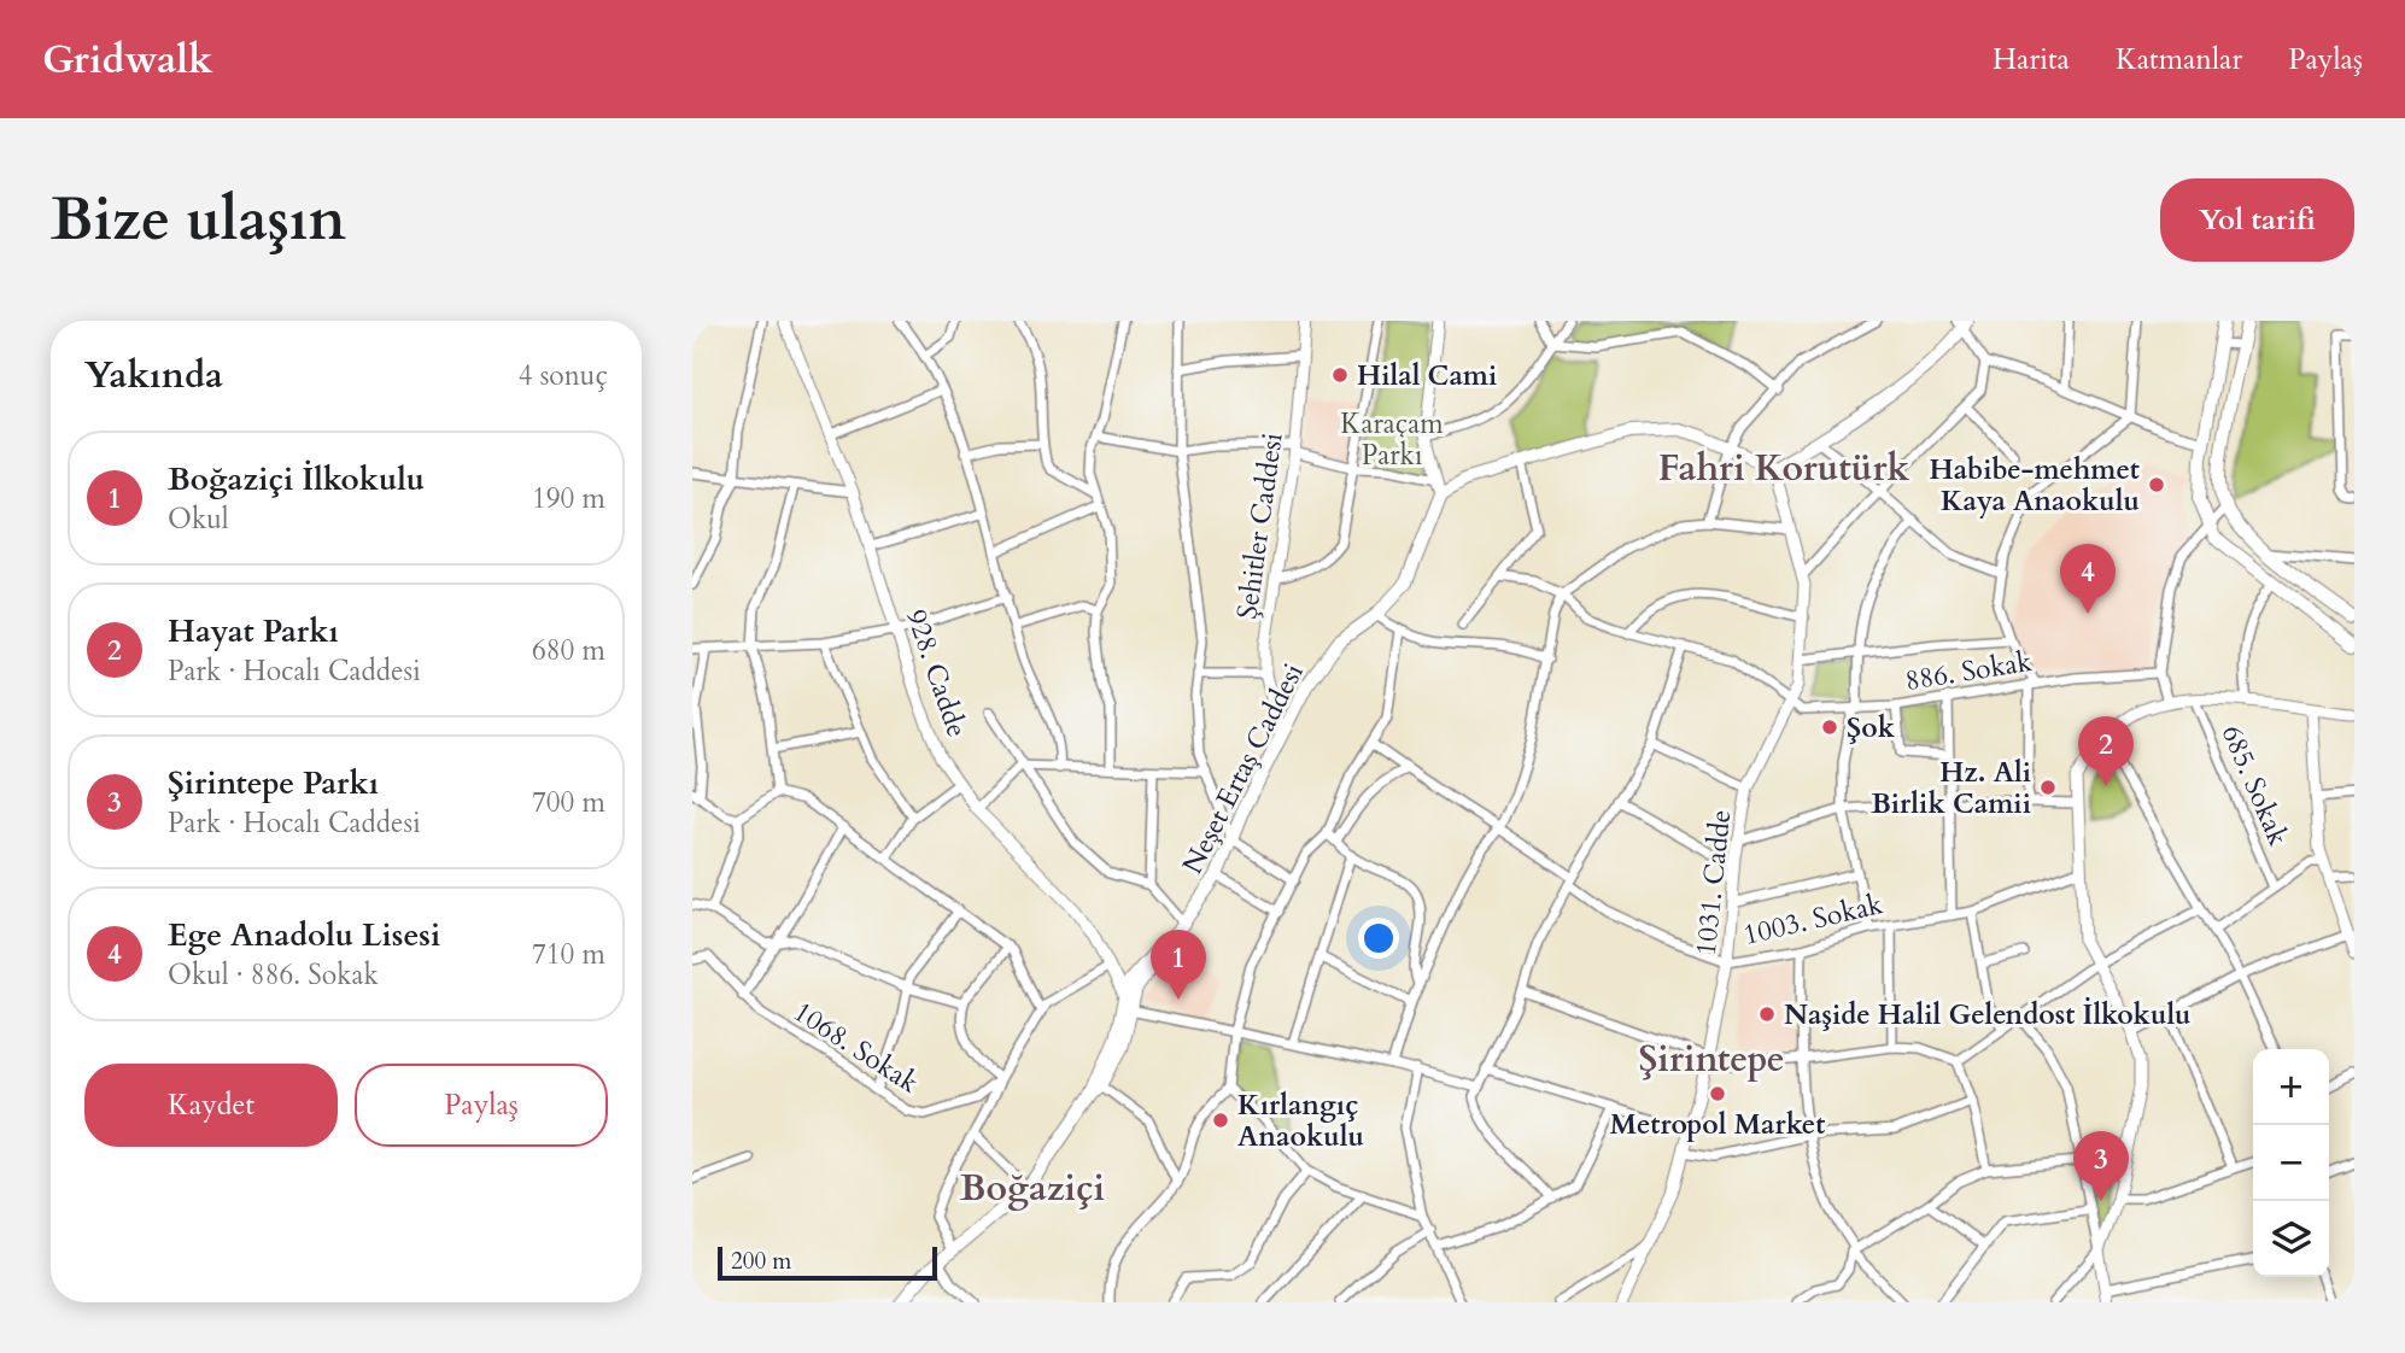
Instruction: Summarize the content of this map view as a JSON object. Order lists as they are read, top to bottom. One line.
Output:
{"streets":{"main road":["Neşet Ertaş Caddesi"],"street":["Şehitler Caddesi","886. Sokak","928. Cadde","685. Sokak","1031. Cadde","1003. Sokak","1068. Sokak"]},"crossings":[["Şehitler Caddesi","Neşet Ertaş Caddesi"],["886. Sokak","1031. Cadde"],["928. Cadde","Neşet Ertaş Caddesi"],["928. Cadde","1068. Sokak"],["1031. Cadde","1003. Sokak"]],"districts":["Fahri Korutürk","Şirintepe","Boğaziçi"],"parks":["Karaçam Parkı"],"places":["Hilal Cami","Habibe-mehmet Kaya Anaokulu","Şok","Hz. Ali Birlik Camii","Naşide Halil Gelendost İlkokulu","Metropol Market","Kırlangıç Anaokulu"],"scale_bar":"200 m","page":{"header":"Gridwalk","nav":["Harita","Katmanlar","Paylaş"],"buttons":["Yol tarifi",["Kaydet","Paylaş"]],"title":"Bize ulaşın","heading":["Yakında","4 sonuç"],"list":[{"mark":"1","name":"Boğaziçi İlkokulu","note":"Okul","value":"190 m"},{"mark":"2","name":"Hayat Parkı","note":"Park · Hocalı Caddesi","value":"680 m"},{"mark":"3","name":"Şirintepe Parkı","note":"Park · Hocalı Caddesi","value":"700 m"},{"mark":"4","name":"Ege Anadolu Lisesi","note":"Okul · 886. Sokak","value":"710 m"}],"pins":["4","2","1","3"],"map_buttons":["+","−"],"scale":"200 m"}}
